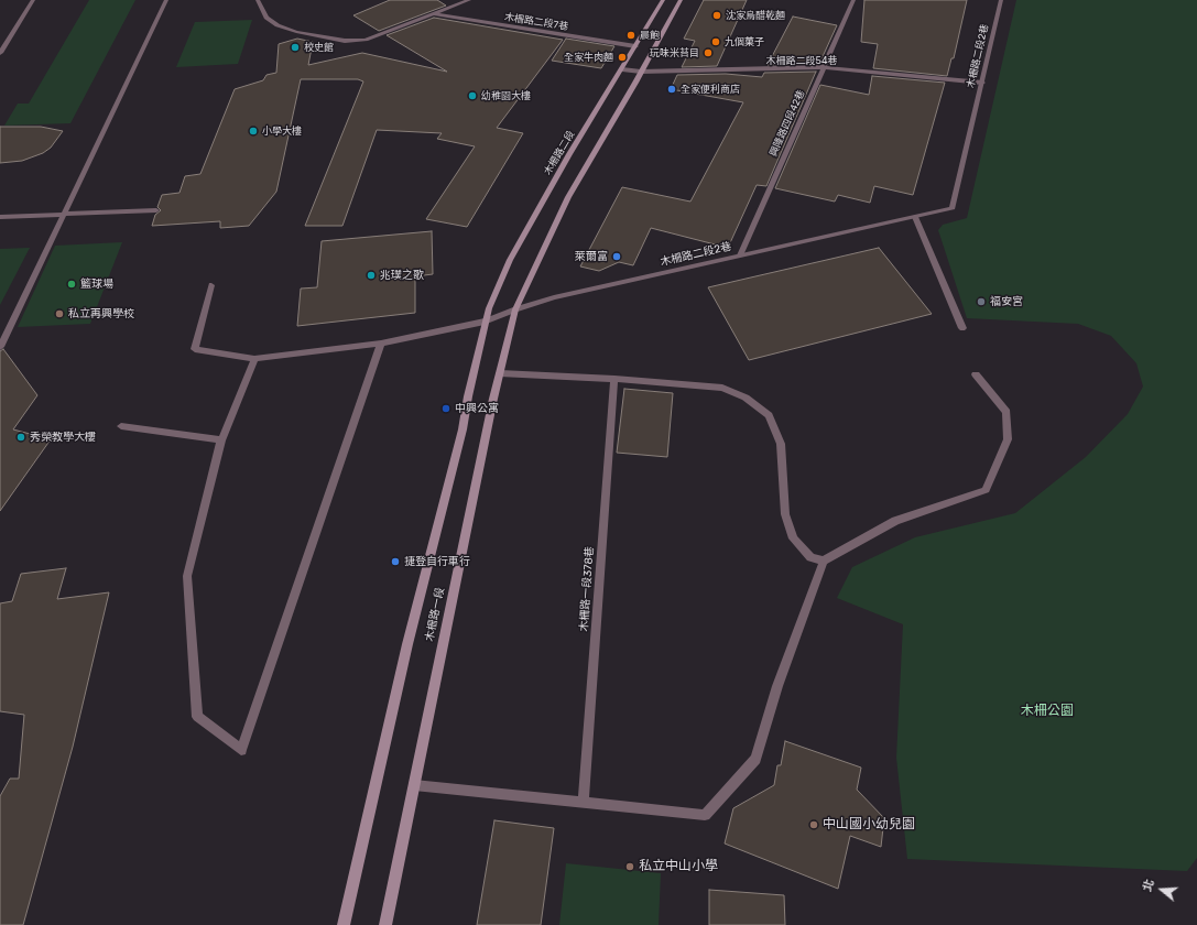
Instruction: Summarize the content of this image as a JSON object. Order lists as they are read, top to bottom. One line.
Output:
{"streets":{"main road":["木柵路二段","木柵路一段"],"street":["木柵路二段7巷","木柵路二段2巷","木柵路二段54巷","興隆路四段42巷","木柵路一段378巷"]},"crossings":[["木柵路二段7巷","木柵路二段"],["木柵路二段2巷","木柵路二段54巷"],["木柵路二段2巷","興隆路四段42巷"],["木柵路二段2巷","木柵路二段"],["木柵路二段2巷","木柵路一段"],["木柵路二段54巷","興隆路四段42巷"],["木柵路二段54巷","木柵路二段"],["木柵路二段","木柵路一段"]],"parks":["木柵公園"],"places":["沈家烏醋乾麵","晨飽","九個菓子","校史館","玩味米苔目","全家牛肉麵","全家便利商店","幼稚園大樓","小學大樓","萊爾富","兆璞之歌","籃球場","福安宮","私立再興學校","中興公寓","秀榮教學大樓","捷登自行車行","中山國小幼兒園","私立中山小學"],"north":"left"}
